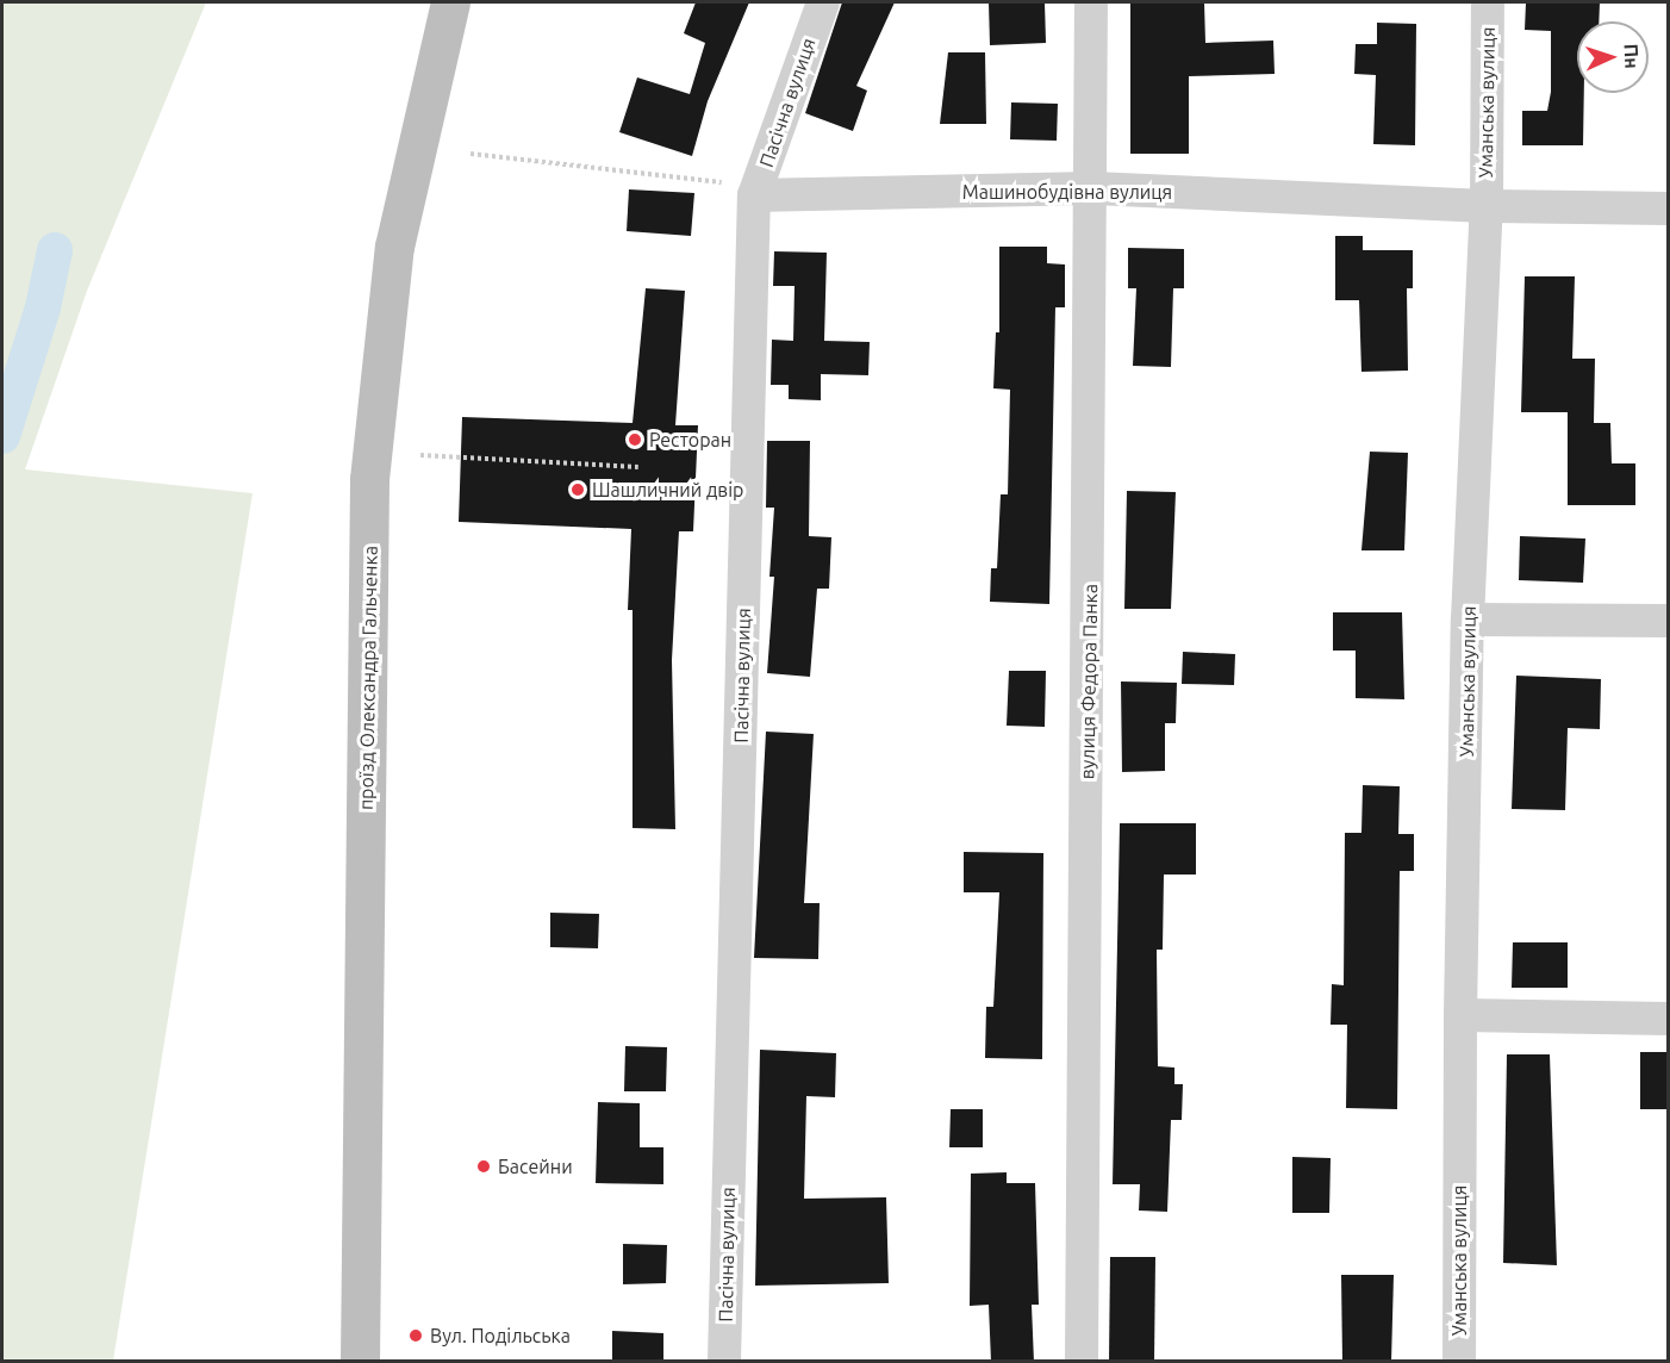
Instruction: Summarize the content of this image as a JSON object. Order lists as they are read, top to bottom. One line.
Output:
{"streets":{"main road":["проїзд Олександра Гальченка"],"street":["Пасічна вулиця","Уманська вулиця","Машинобудівна вулиця","вулиця Федора Панка"]},"crossings":[["Пасічна вулиця","Машинобудівна вулиця"],["Уманська вулиця","Машинобудівна вулиця"],["Машинобудівна вулиця","вулиця Федора Панка"]],"places":["Ресторан","Шашличний двір","Басейни","Вул. Подільська"],"north":"right"}
